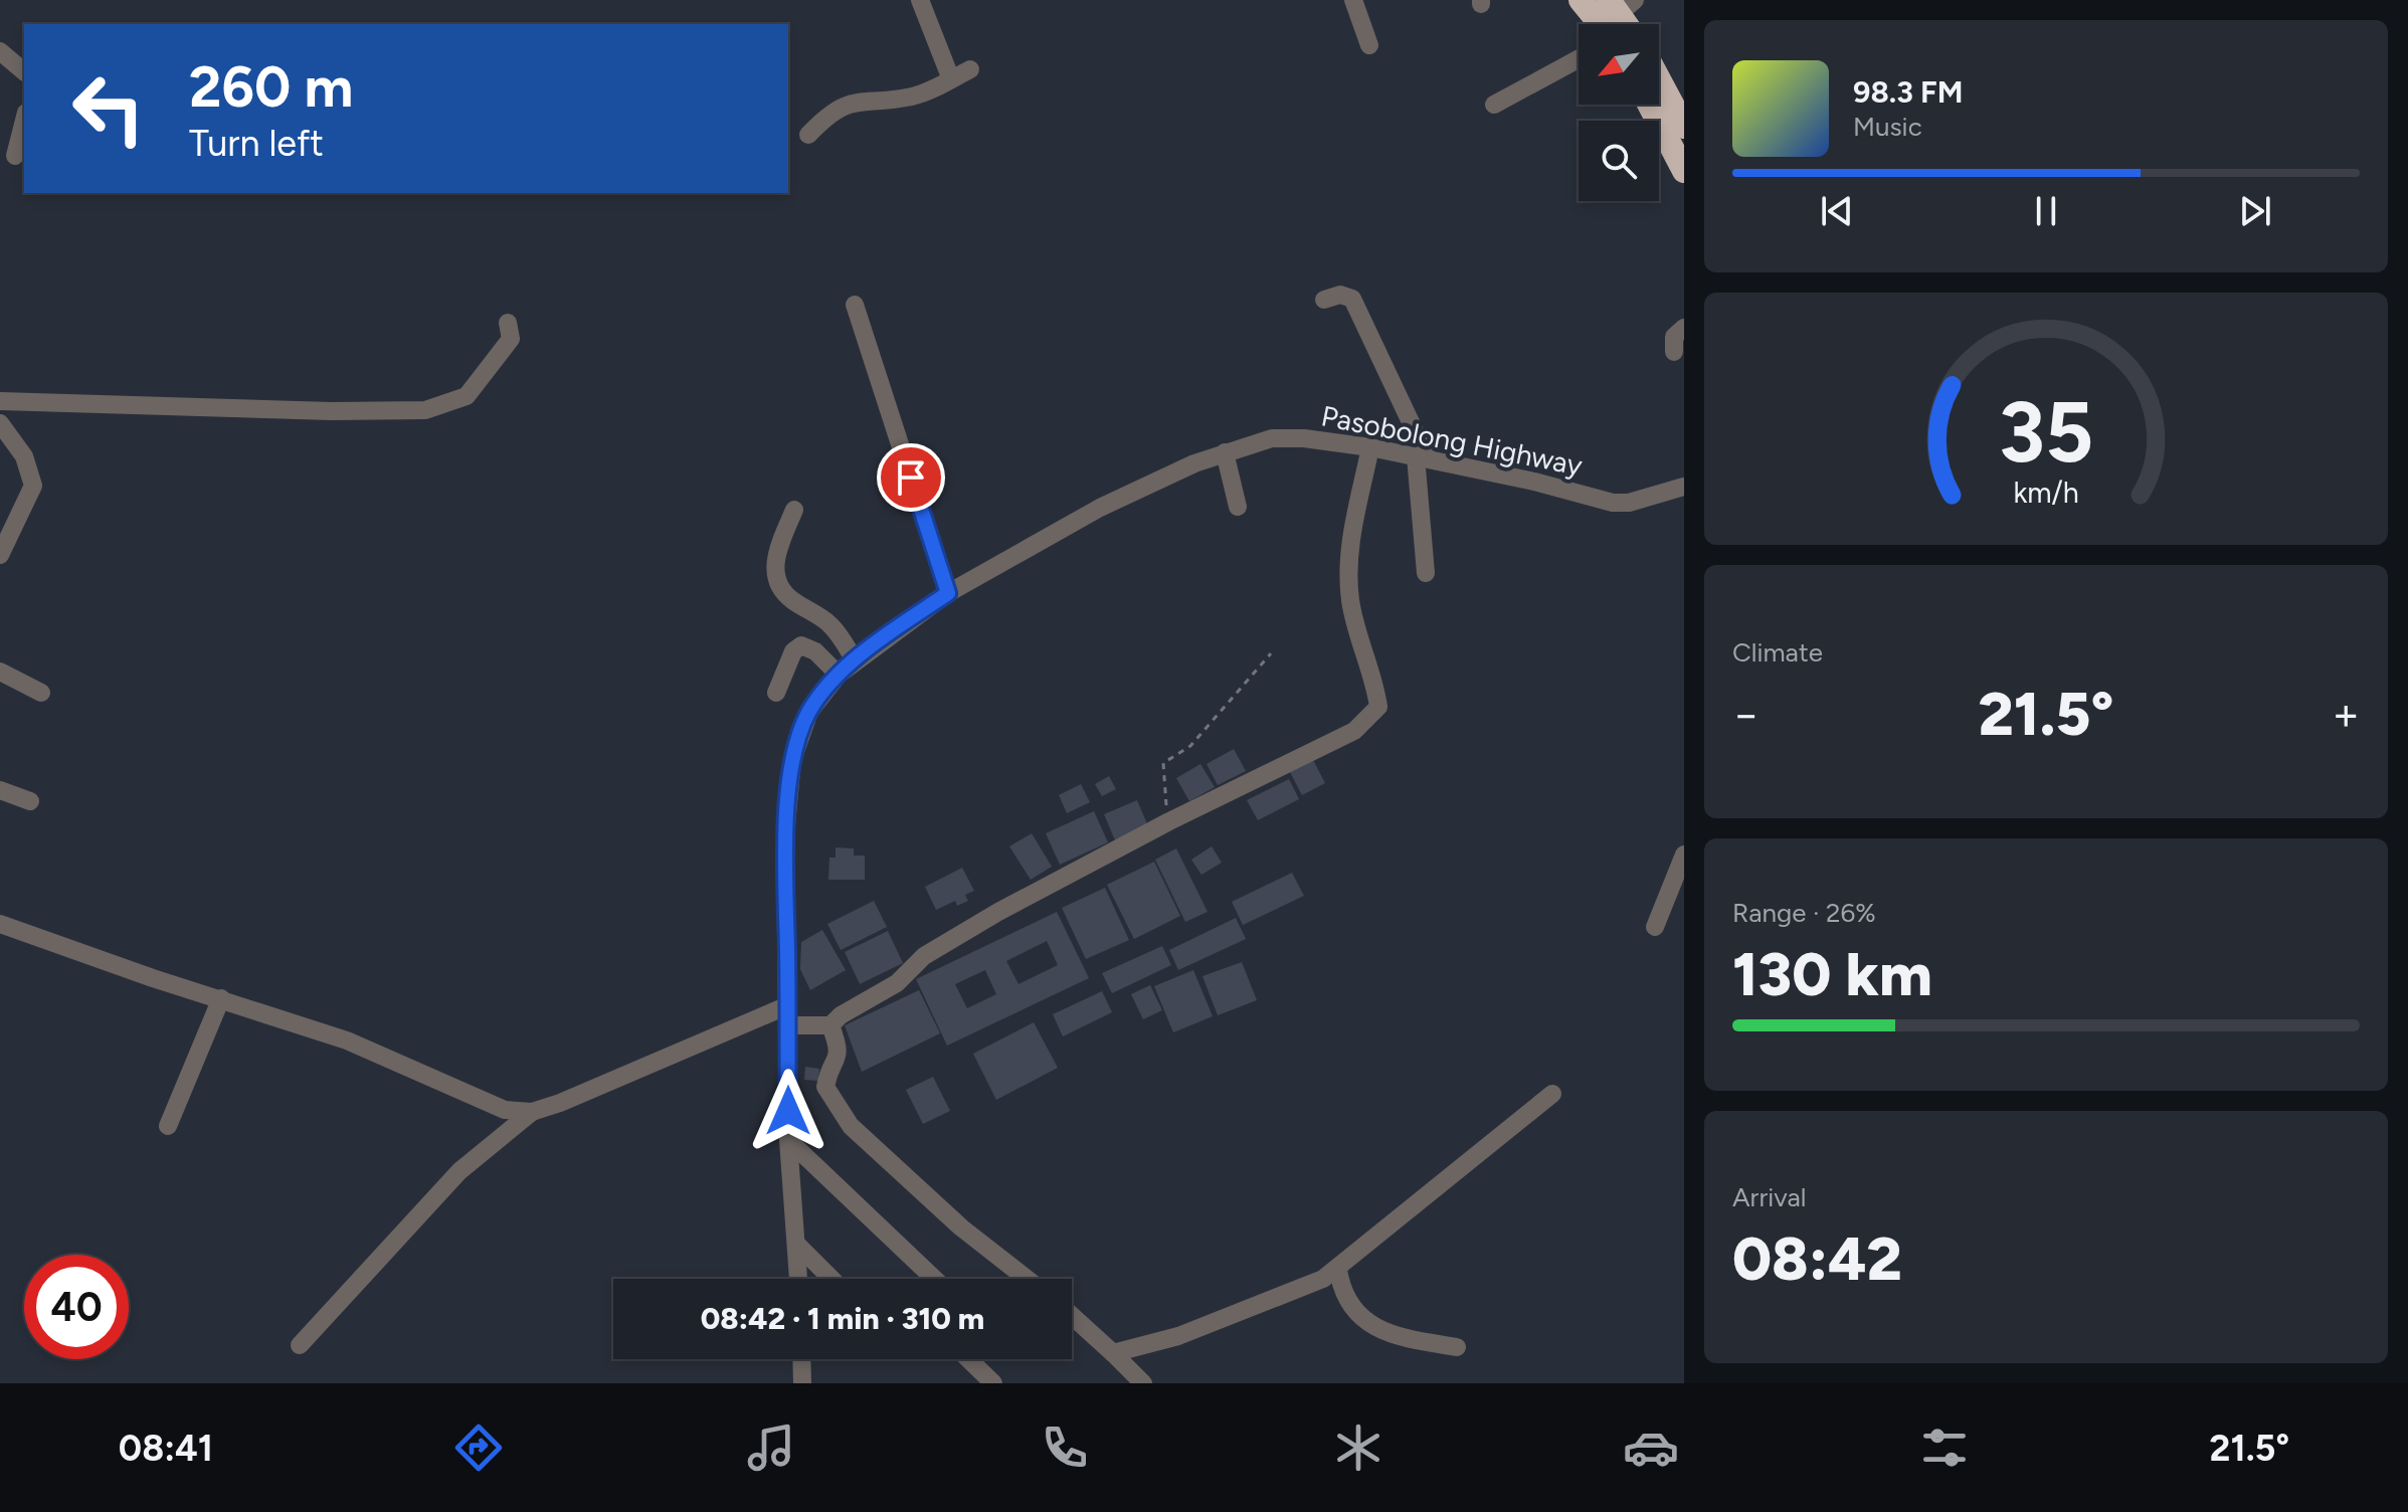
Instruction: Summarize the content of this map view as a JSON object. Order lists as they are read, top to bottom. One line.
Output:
{"streets":{"street":["Pasobolong Highway"]},"north":"bottom left","page":{"turn":["260 m","Turn left"],"song":["98.3 FM","Music"],"tile":["Climate",["Range · 26%","130 km"],["Arrival","08:42"]],"heat":["−","21.5°","+"],"limit":"40","trip":"08:42 · 1 min · 310 m","tabs":["08:41","21.5°"],"gauge":["35","km/h"]}}
